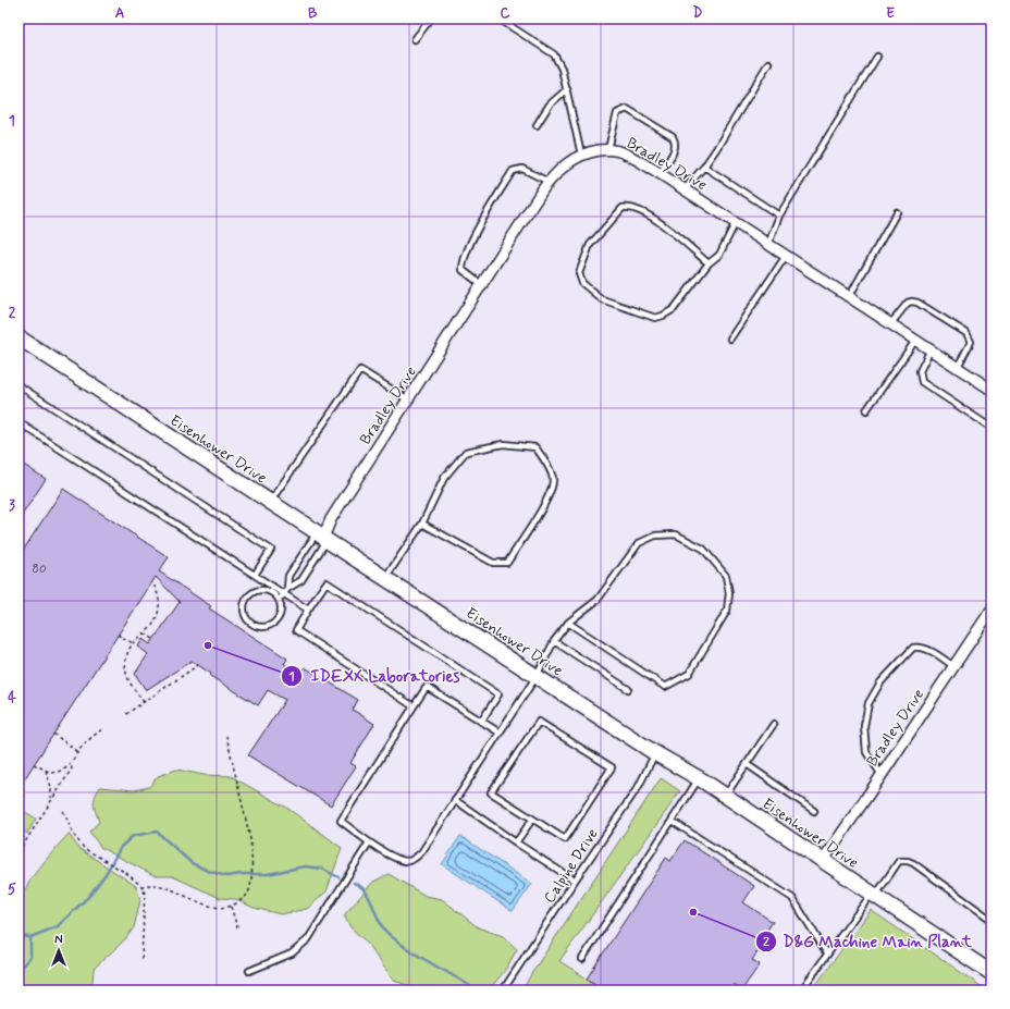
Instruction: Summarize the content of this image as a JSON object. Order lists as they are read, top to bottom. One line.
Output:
{"streets":{"street":["Bradley Drive","Eisenhower Drive"],"lane":["Calpine Drive"]},"crossings":[["Bradley Drive","Eisenhower Drive"],["Eisenhower Drive","Calpine Drive"]],"places":["IDEXX Laboratories","D&G Machine Main Plant"],"house_numbers":["80"],"north":"top","grid":{"columns":["A","B","C","D","E"],"rows":["1","2","3","4","5"]}}
